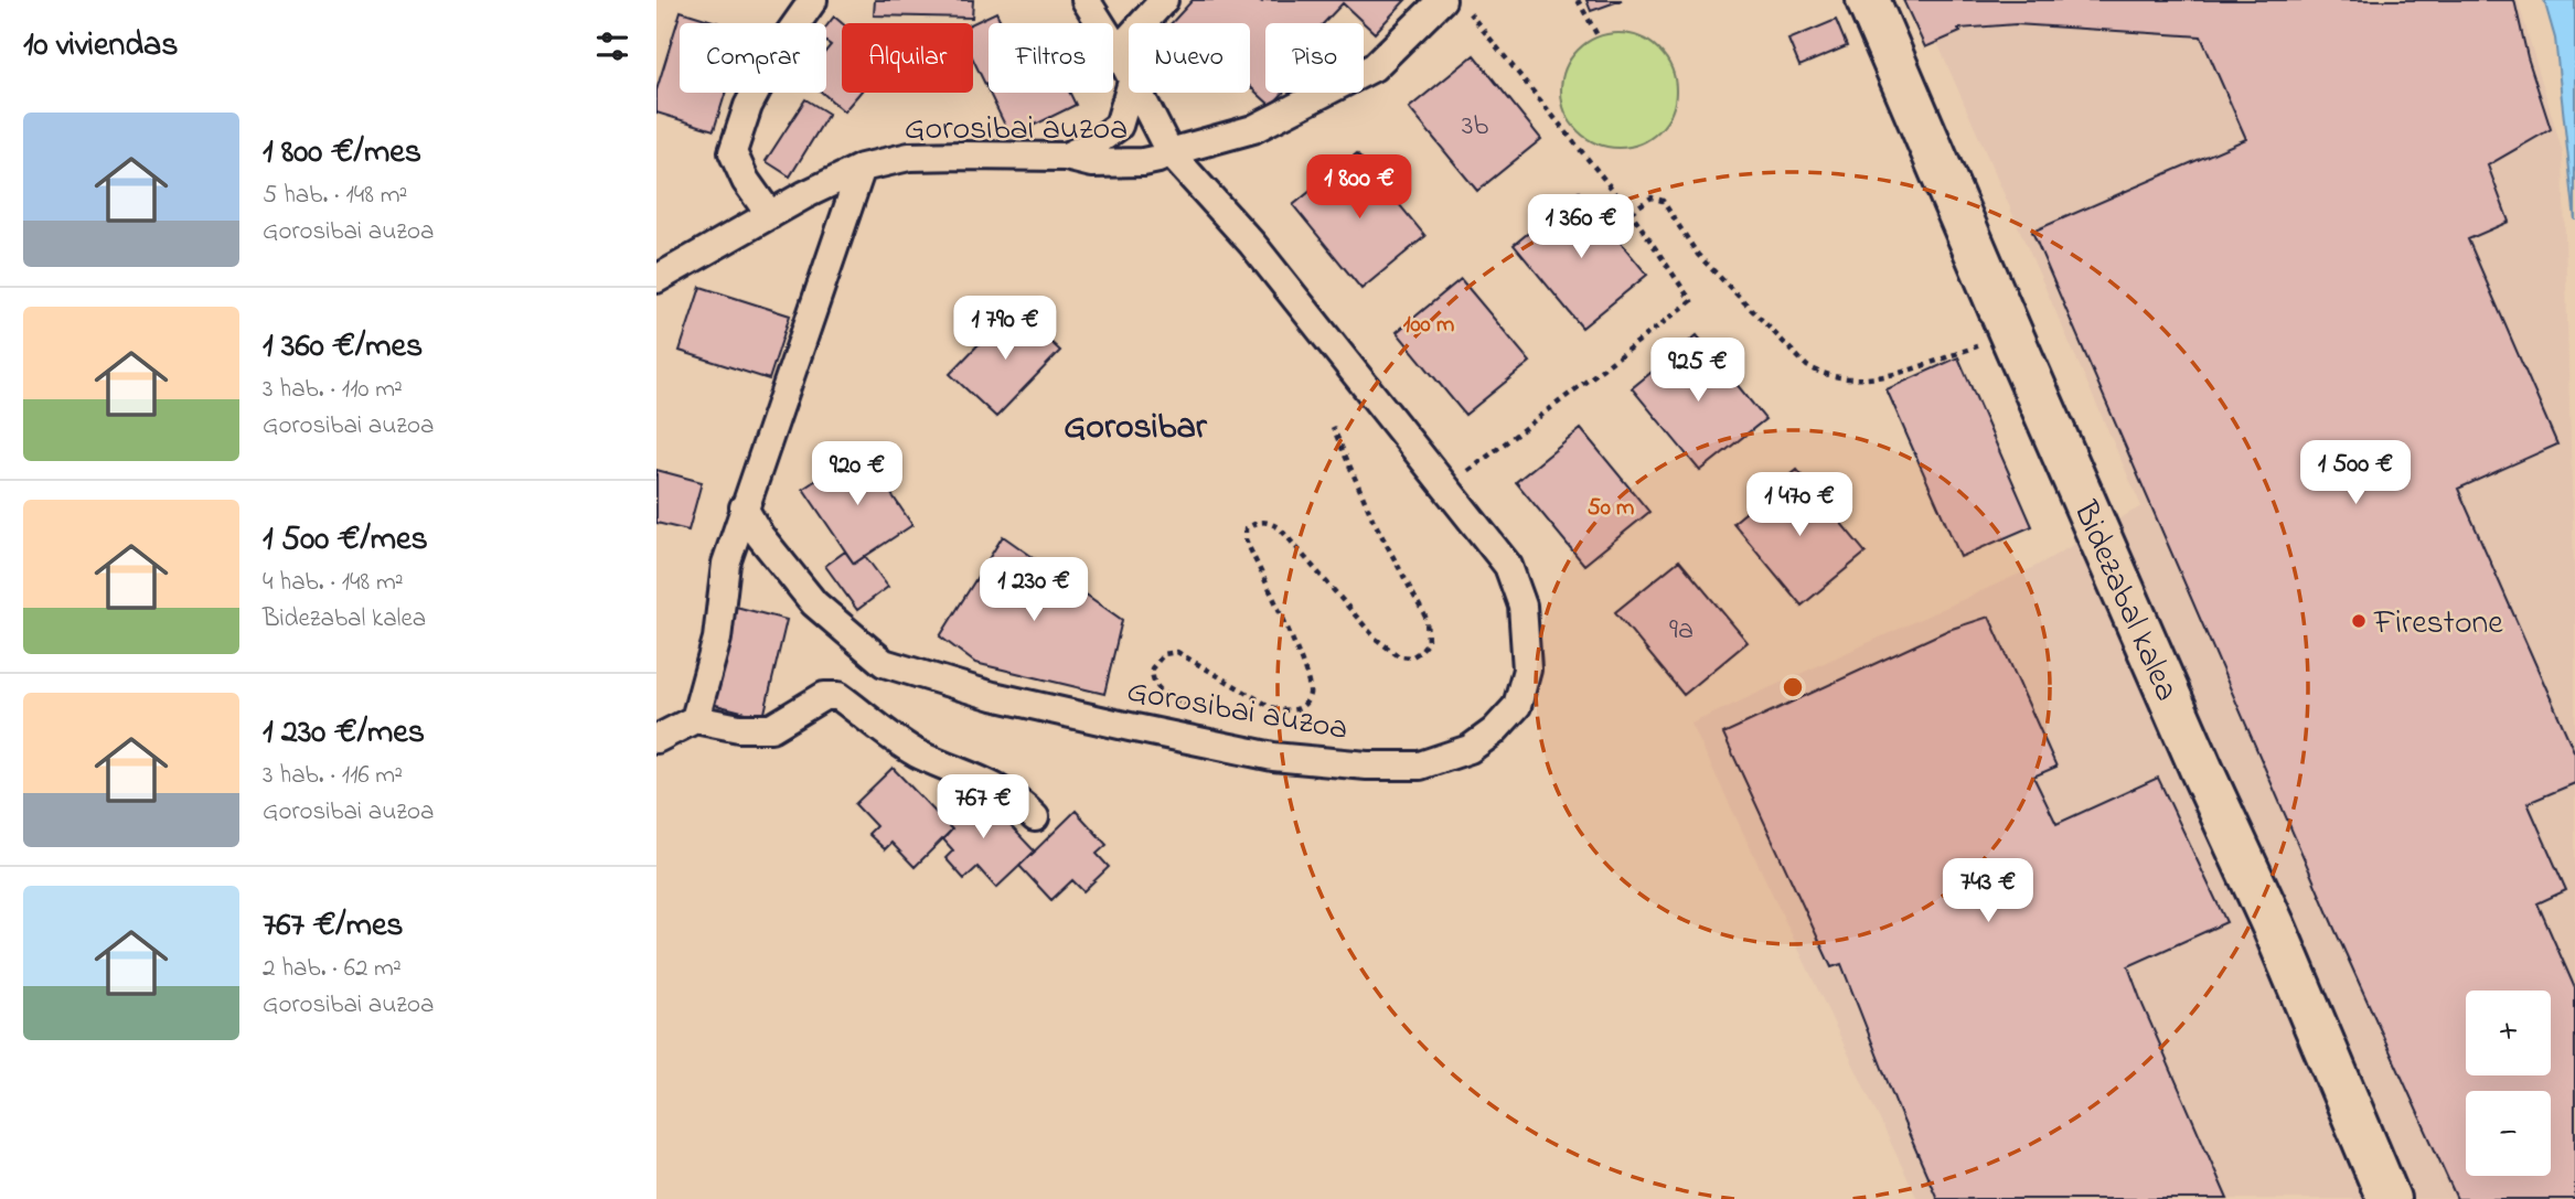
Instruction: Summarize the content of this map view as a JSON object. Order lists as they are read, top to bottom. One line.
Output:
{"streets":{"highway":["Bidezabal kalea"],"street":["Gorosibai auzoa"]},"districts":["Gorosibar"],"places":["Firestone"],"house_numbers":["3b","9a"],"page":{"heading":"10 viviendas","chip":["Comprar","Alquilar","Filtros","Nuevo","Piso"],"list":[{"name":"1 800 €/mes","note":"5 hab. · 148 m² · Gorosibai auzoa"},{"name":"1 360 €/mes","note":"3 hab. · 110 m² · Gorosibai auzoa"},{"name":"1 500 €/mes","note":"4 hab. · 148 m² · Bidezabal kalea"},{"name":"1 230 €/mes","note":"3 hab. · 116 m² · Gorosibai auzoa"},{"name":"767 €/mes","note":"2 hab. · 62 m² · Gorosibai auzoa"}],"price":["1 800 €","1 360 €","1 790 €","925 €","1 500 €","920 €","1 470 €","1 230 €","767 €","743 €"],"map_buttons":["+","−"]},"rings":["100 m","50 m"]}
